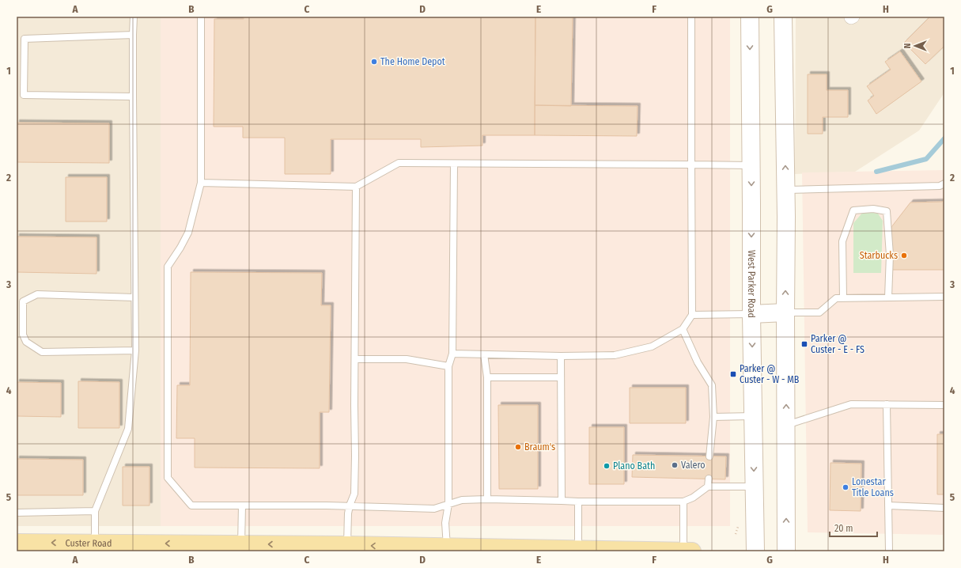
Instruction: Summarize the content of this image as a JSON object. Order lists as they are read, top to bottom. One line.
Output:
{"streets":{"main road":["West Parker Road","Custer Road"]},"one_way":["Custer Road"],"places":{"other":["The Home Depot","Starbucks","Braum's","Valero","Plano Bath","Lonestar Title Loans"],"transit":["Parker @ Custer - E - FS","Parker @ Custer - W - MB"]},"scale_bar":"20 m","north":"left","grid":{"columns":["A","B","C","D","E","F","G","H"],"rows":["1","2","3","4","5"]}}
